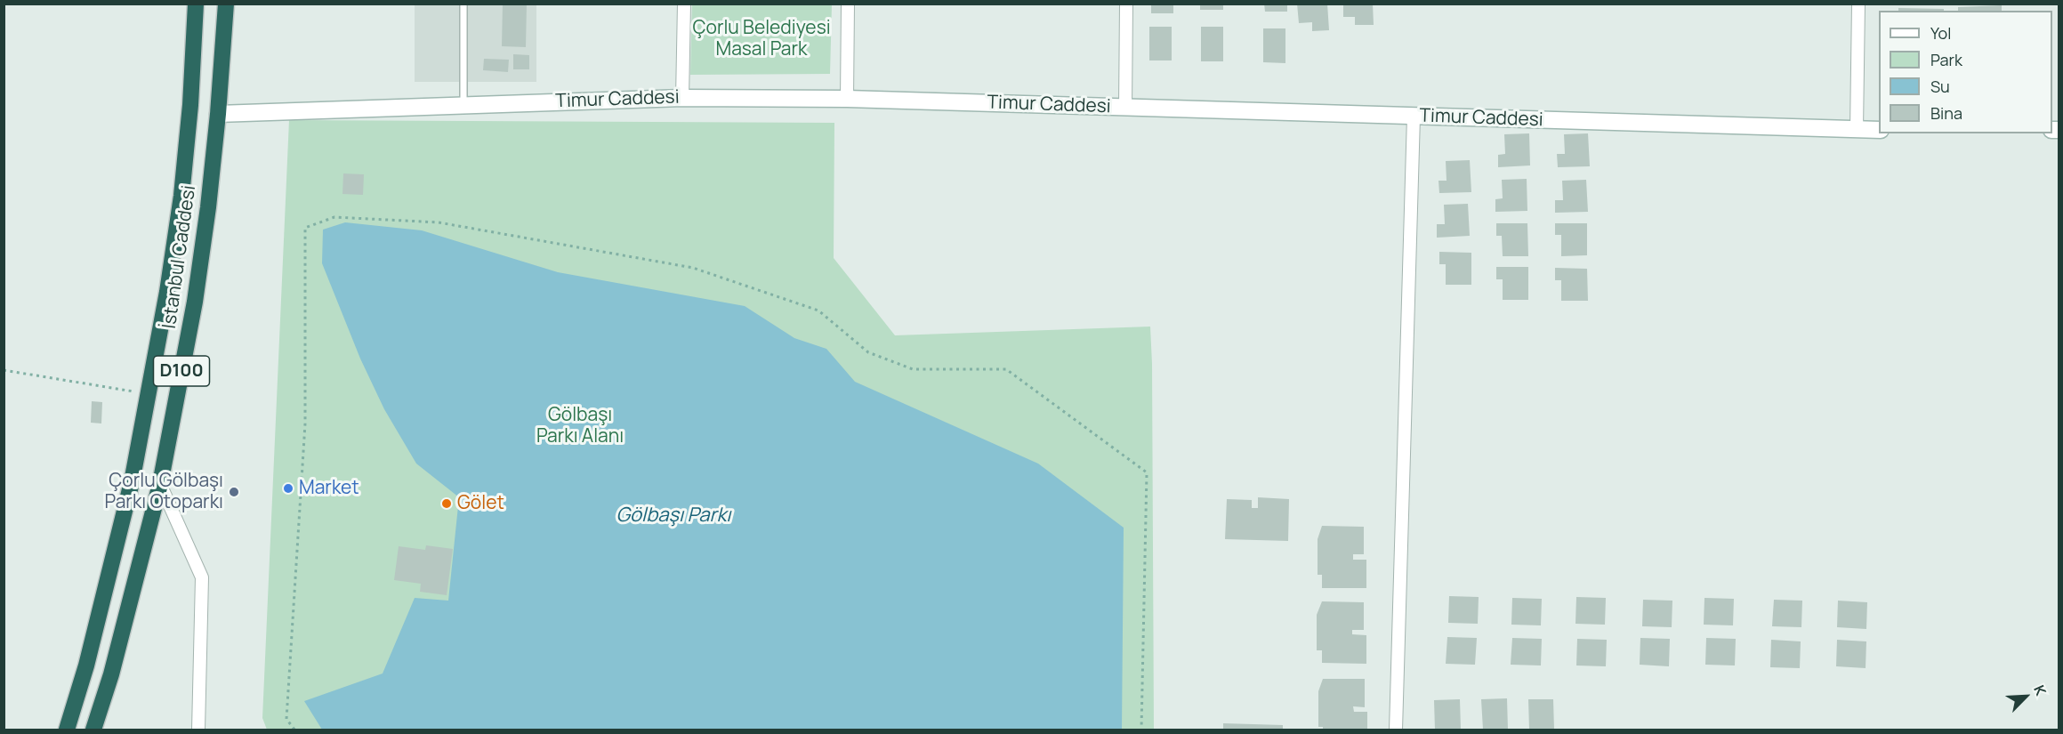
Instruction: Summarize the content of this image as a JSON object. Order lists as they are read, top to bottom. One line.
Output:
{"streets":{"highway":["İstanbul Caddesi","D100"],"street":["Timur Caddesi"]},"crossings":[["Timur Caddesi","İstanbul Caddesi"]],"water":["Gölbaşı Parkı"],"parks":["Çorlu Belediyesi Masal Park","Gölbaşı Parkı Alanı"],"places":["Market","Çorlu Gölbaşı Parkı Otoparkı","Gölet"],"legend":["Yol","Park","Su","Bina"],"north":"top right"}
